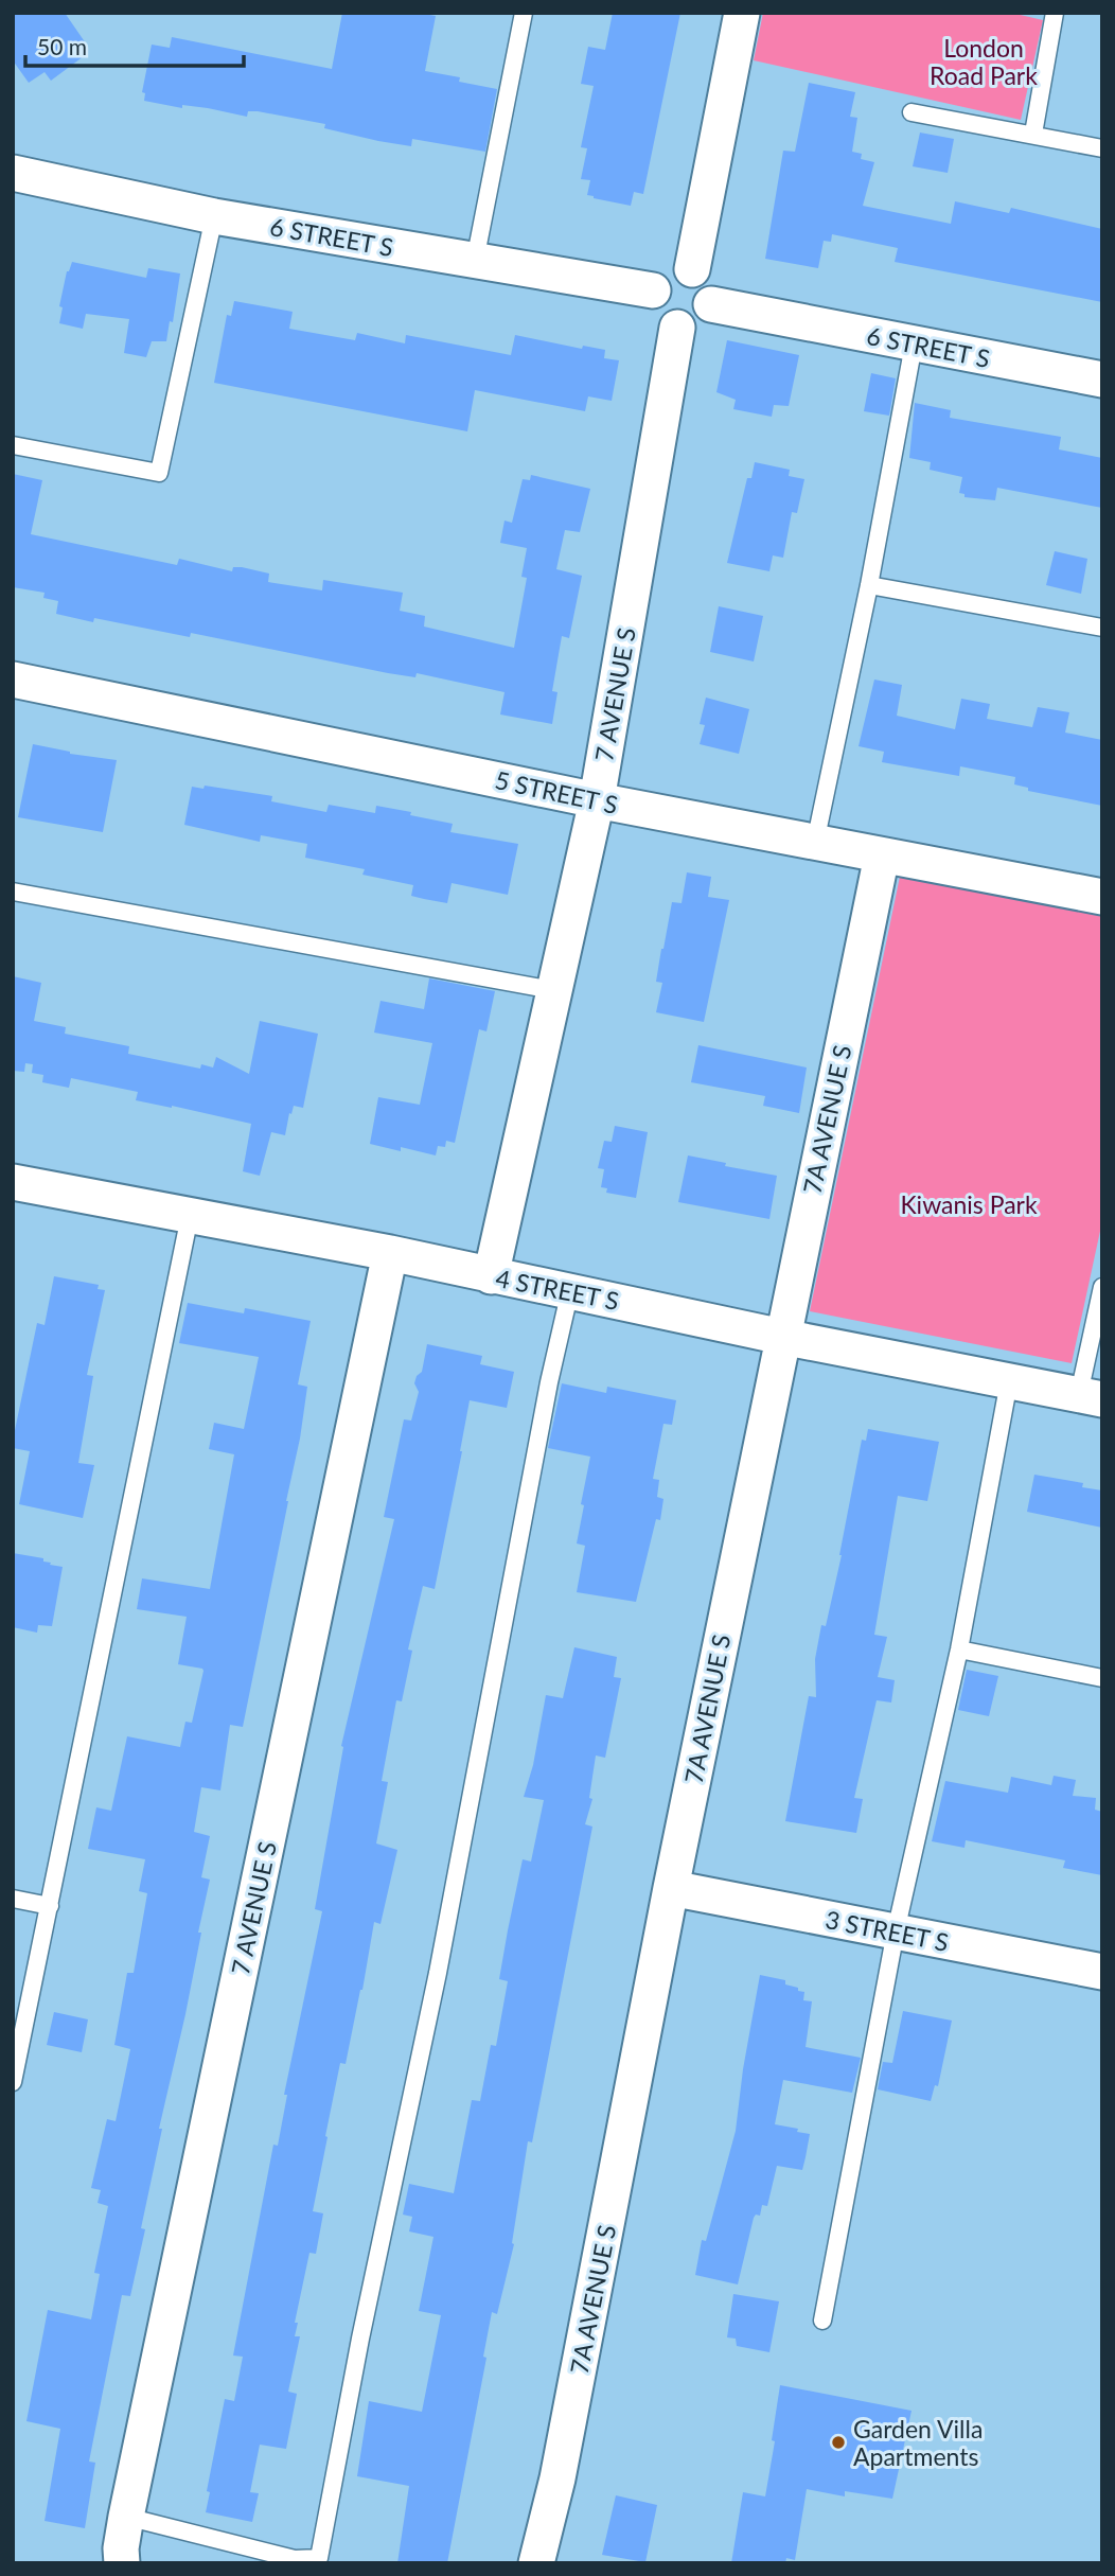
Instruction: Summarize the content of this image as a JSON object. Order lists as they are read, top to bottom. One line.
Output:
{"streets":{"street":["6 STREET S","7 AVENUE S","5 STREET S","7A AVENUE S","4 STREET S","3 STREET S"]},"crossings":[["6 STREET S","7 AVENUE S"],["7 AVENUE S","5 STREET S"],["7 AVENUE S","4 STREET S"],["5 STREET S","7A AVENUE S"],["7A AVENUE S","4 STREET S"],["7A AVENUE S","3 STREET S"]],"parks":["London Road Park","Kiwanis Park"],"places":["Garden Villa Apartments"],"scale_bar":"50 m"}
